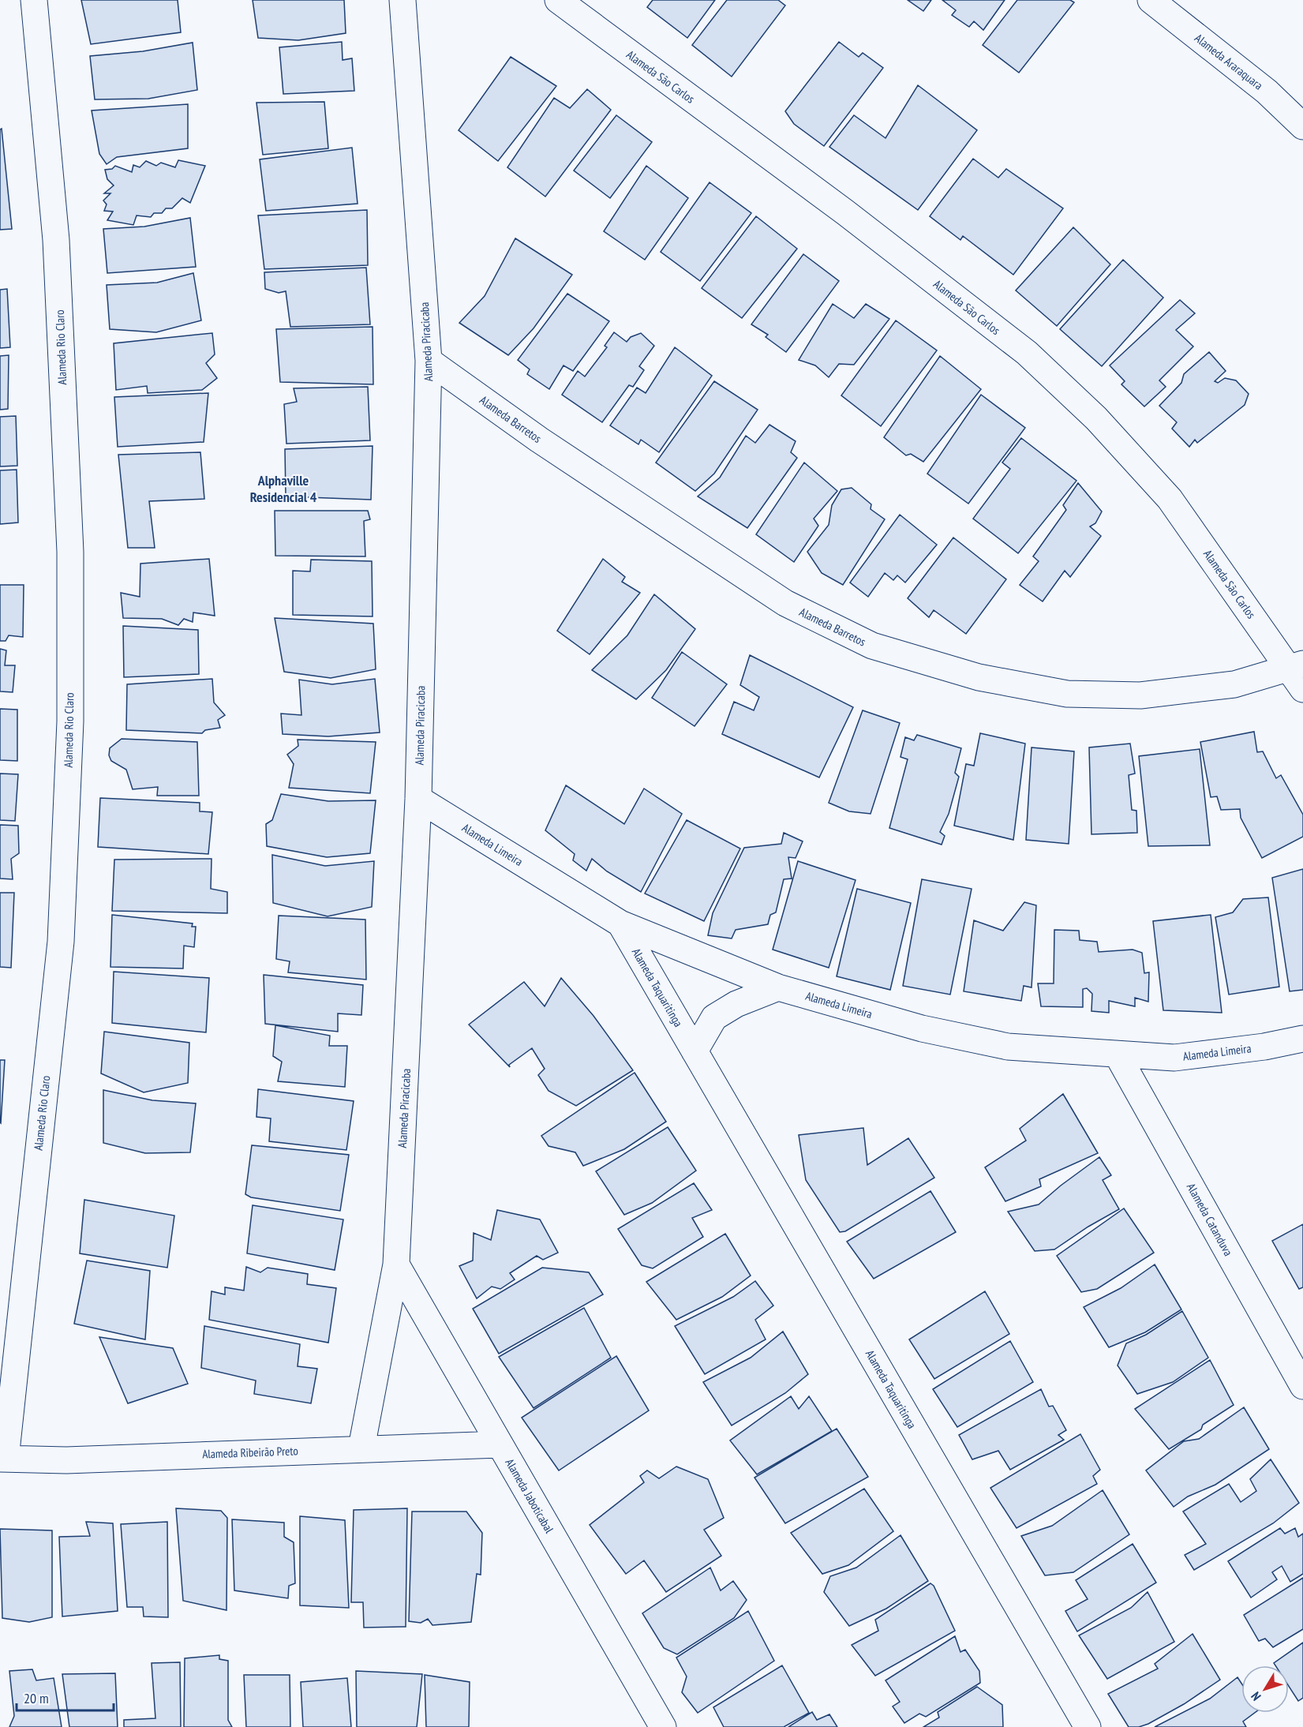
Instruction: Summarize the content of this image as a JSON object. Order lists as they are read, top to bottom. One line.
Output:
{"streets":{"street":["Alameda Araraquara","Alameda São Carlos","Alameda Piracicaba","Alameda Rio Claro","Alameda Barretos","Alameda Limeira","Alameda Taquaritinga","Alameda Catanduva","Alameda Ribeirão Preto","Alameda Jaboticabal"]},"crossings":[["Alameda São Carlos","Alameda Barretos"],["Alameda Piracicaba","Alameda Barretos"],["Alameda Piracicaba","Alameda Limeira"],["Alameda Piracicaba","Alameda Ribeirão Preto"],["Alameda Piracicaba","Alameda Jaboticabal"],["Alameda Rio Claro","Alameda Ribeirão Preto"],["Alameda Limeira","Alameda Taquaritinga"],["Alameda Limeira","Alameda Catanduva"],["Alameda Ribeirão Preto","Alameda Jaboticabal"]],"districts":["Alphaville Residencial 4"],"scale_bar":"20 m","north":"bottom left"}
